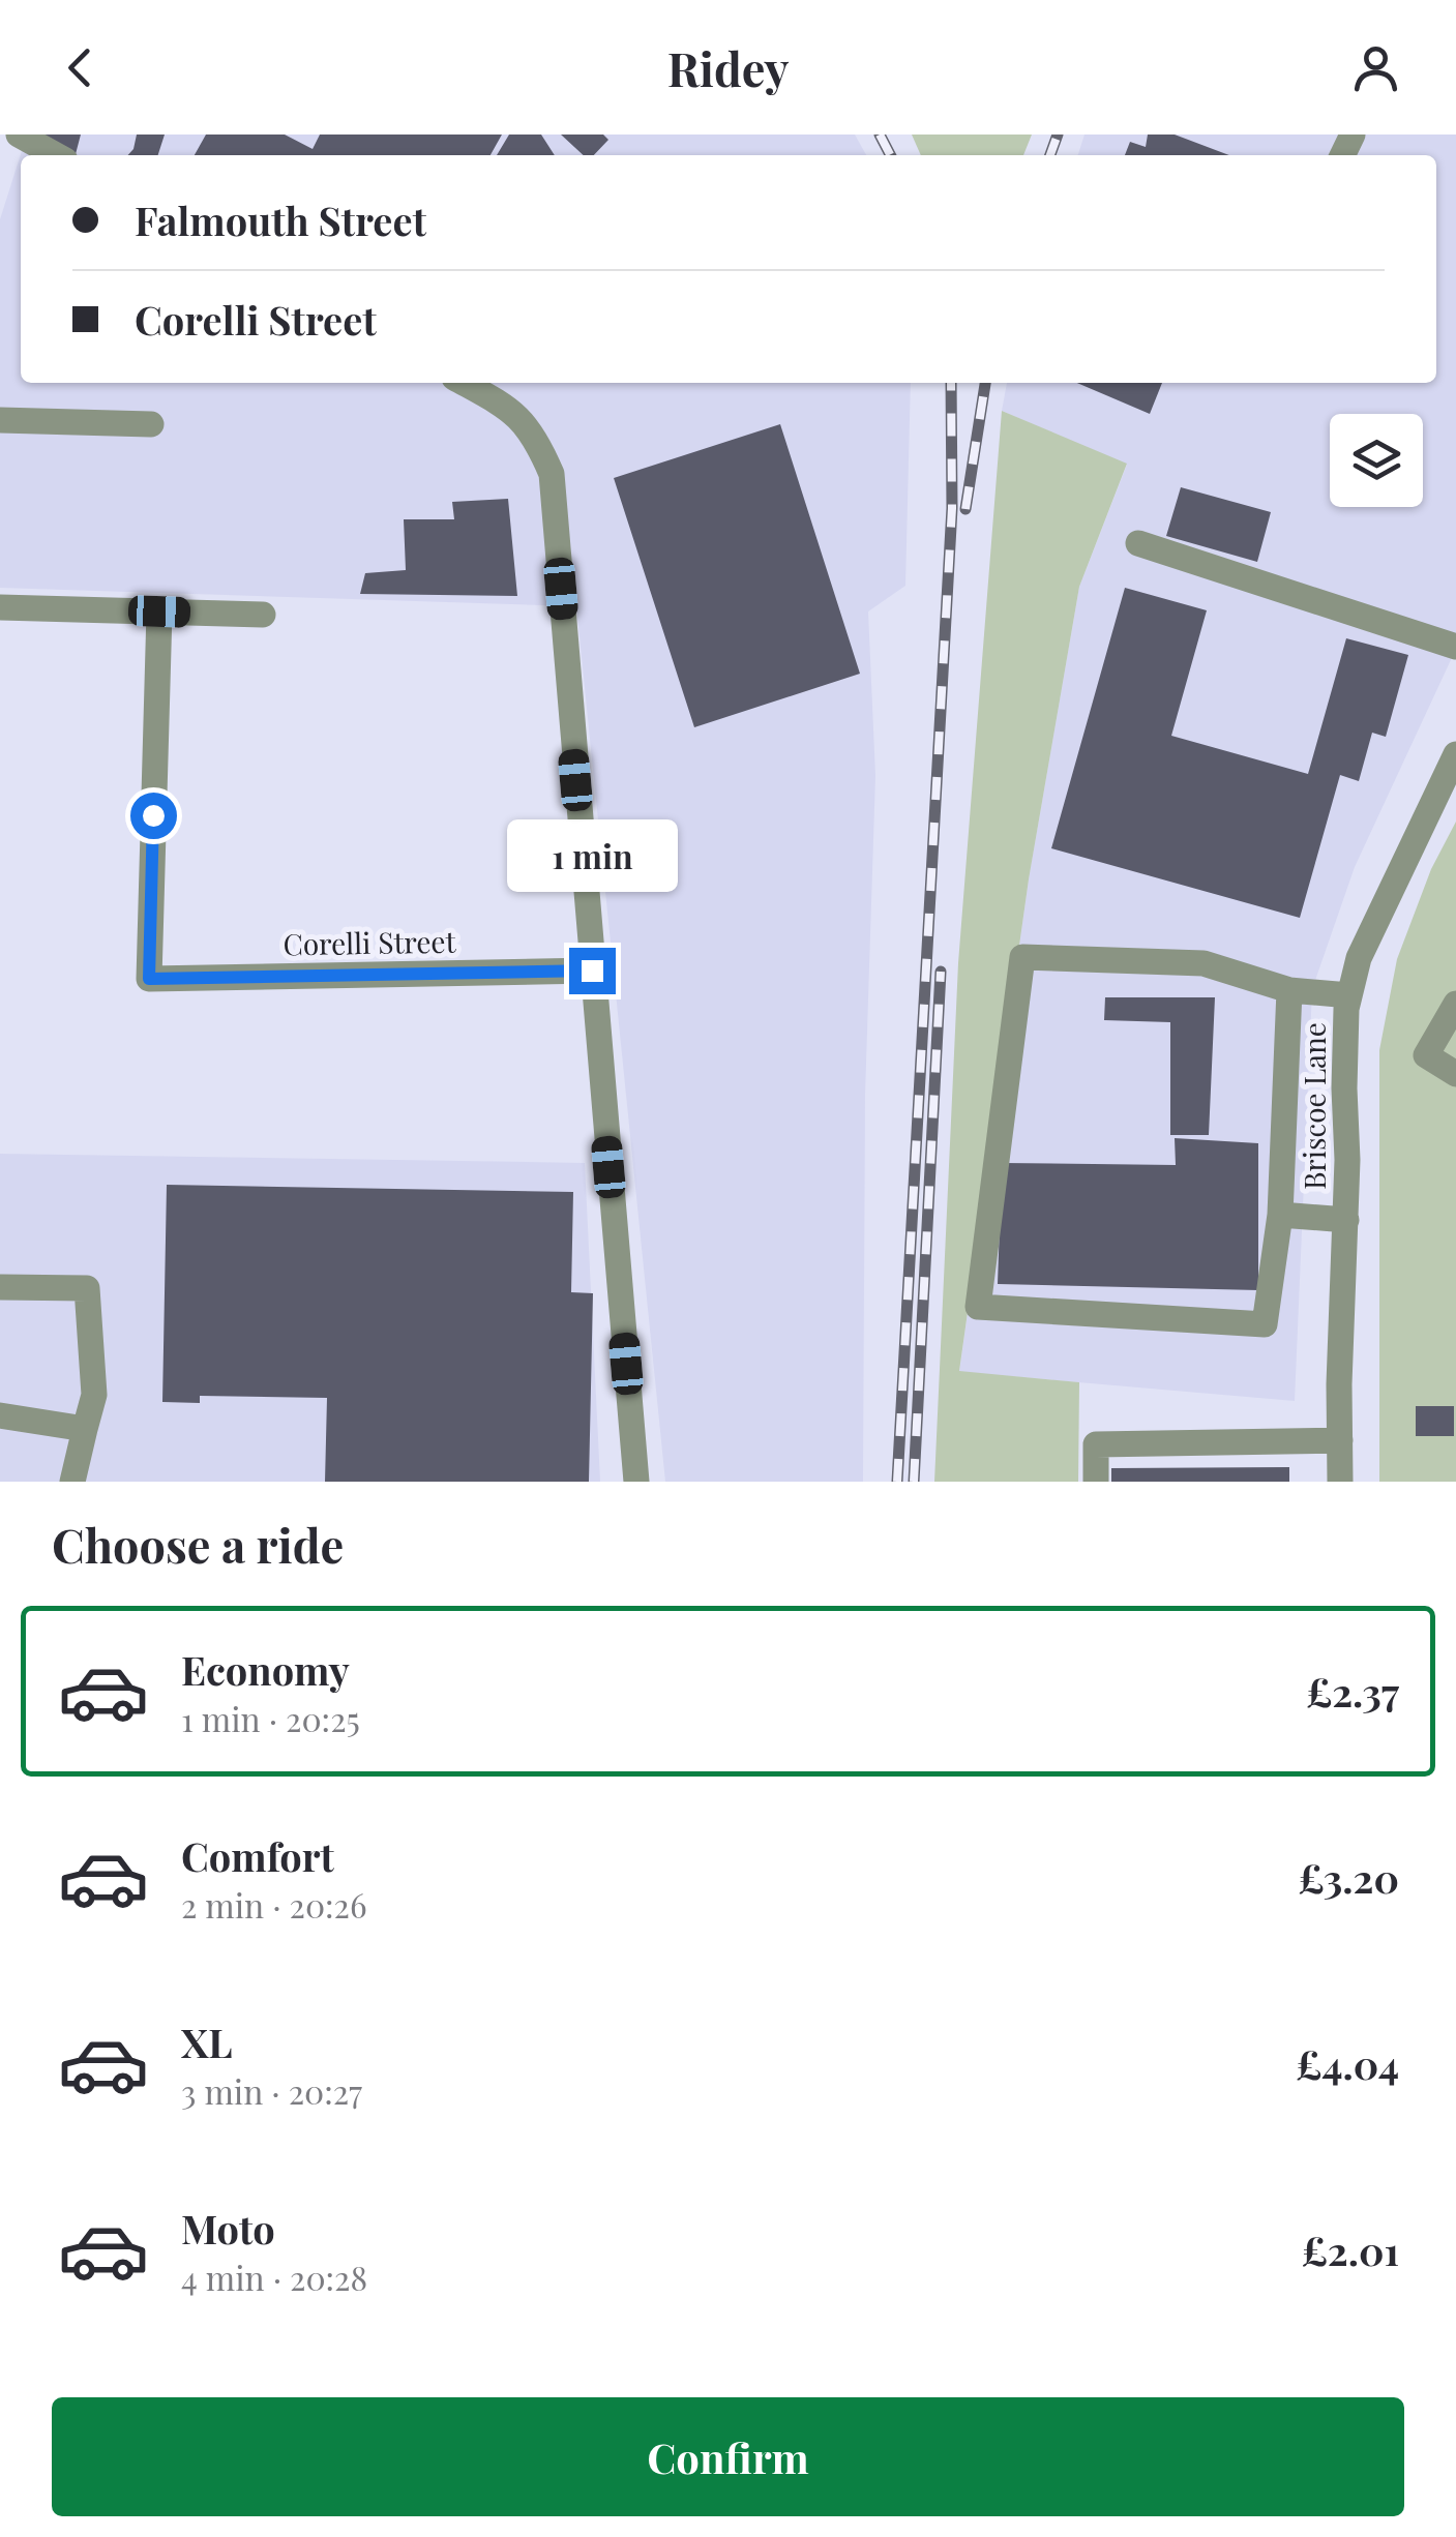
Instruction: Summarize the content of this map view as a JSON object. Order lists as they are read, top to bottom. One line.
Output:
{"streets":{"street":["Corelli Street","Briscoe Lane"]},"page":{"header":"Ridey","banner":["Falmouth Street","Corelli Street"],"bubble":"1 min","heading":"Choose a ride","list":[{"name":"Economy","note":"1 min · 20:25","value":"£2.37"},{"name":"Comfort","note":"2 min · 20:26","value":"£3.20"},{"name":"XL","note":"3 min · 20:27","value":"£4.04"},{"name":"Moto","note":"4 min · 20:28","value":"£2.01"}],"buttons":"Confirm"}}
